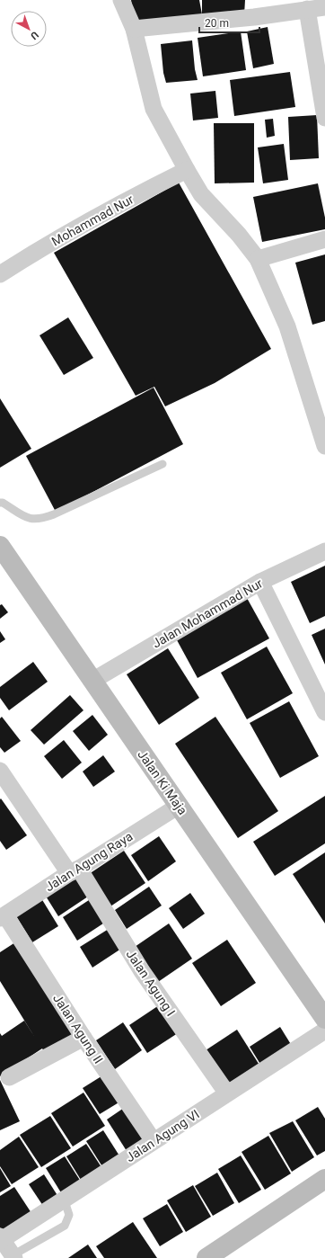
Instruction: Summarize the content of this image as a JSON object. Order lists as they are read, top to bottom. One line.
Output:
{"streets":{"main road":["Jalan Ki Maja"],"street":["Mohammad Nur","Jalan Mohammad Nur","Jalan Agung Raya","Jalan Agung I","Jalan Agung II","Jalan Agung VI"]},"crossings":[["Jalan Mohammad Nur","Jalan Ki Maja"],["Jalan Ki Maja","Jalan Agung Raya"],["Jalan Agung Raya","Jalan Agung I"],["Jalan Agung Raya","Jalan Agung II"],["Jalan Agung I","Jalan Agung VI"],["Jalan Agung II","Jalan Agung VI"]],"scale_bar":"20 m","north":"bottom right"}
